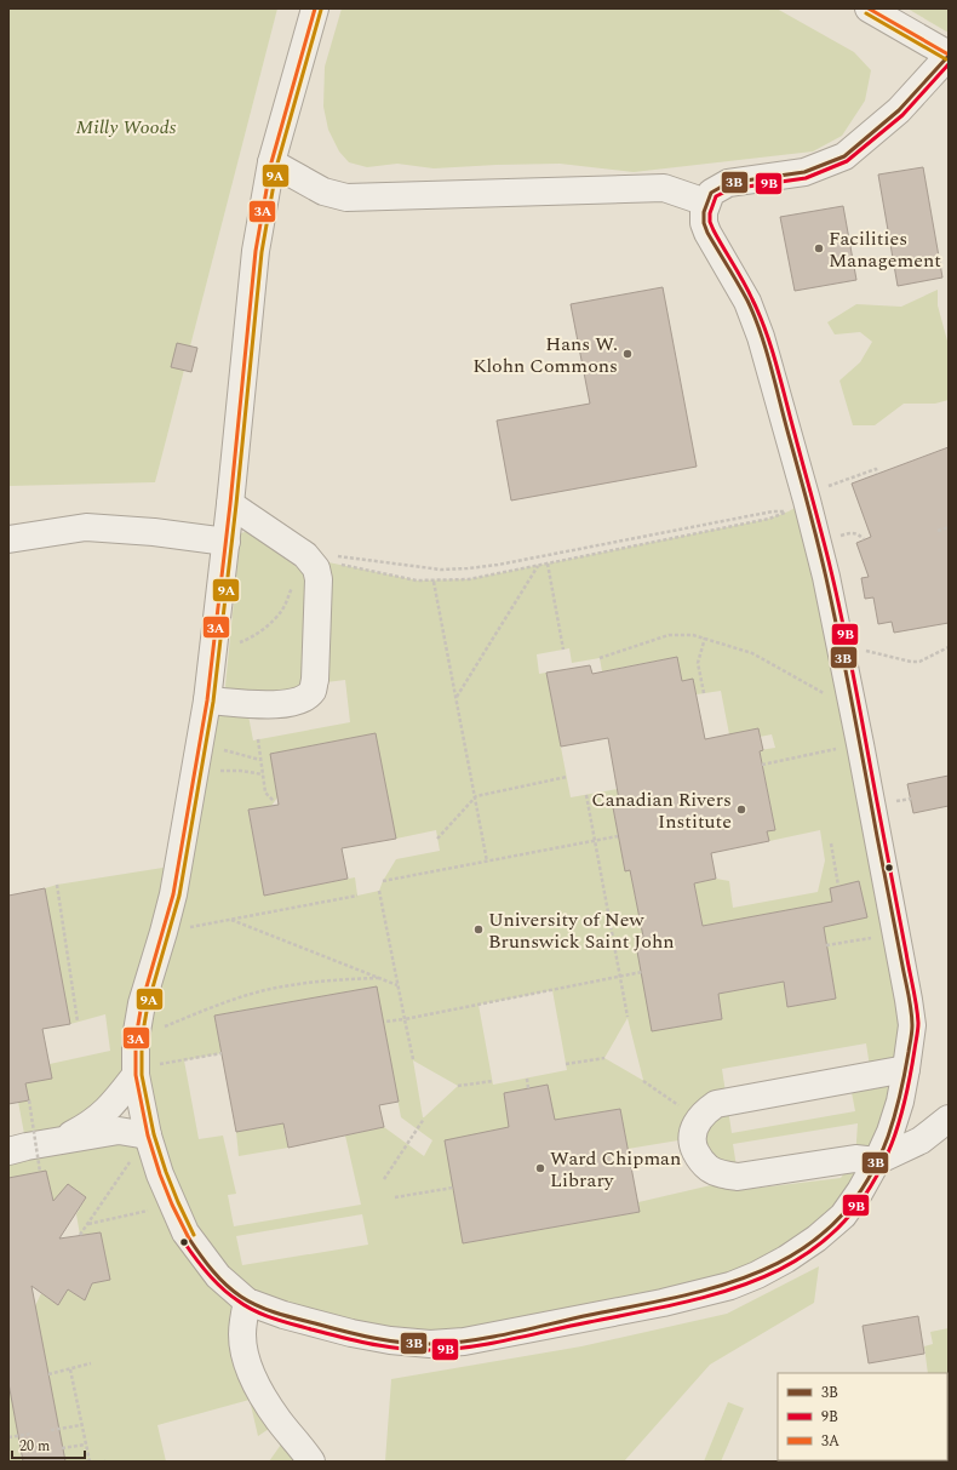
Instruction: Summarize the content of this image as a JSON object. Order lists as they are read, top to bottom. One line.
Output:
{"parks":["Milly Woods"],"places":["Facilities Management","Hans W. Klohn Commons","Canadian Rivers Institute","University of New Brunswick Saint John","Ward Chipman Library"],"lines":["transit line 3A","transit line 9A","transit line 3B","transit line 9B"],"legend":["3B","9B","3A"],"scale_bar":"20 m"}
